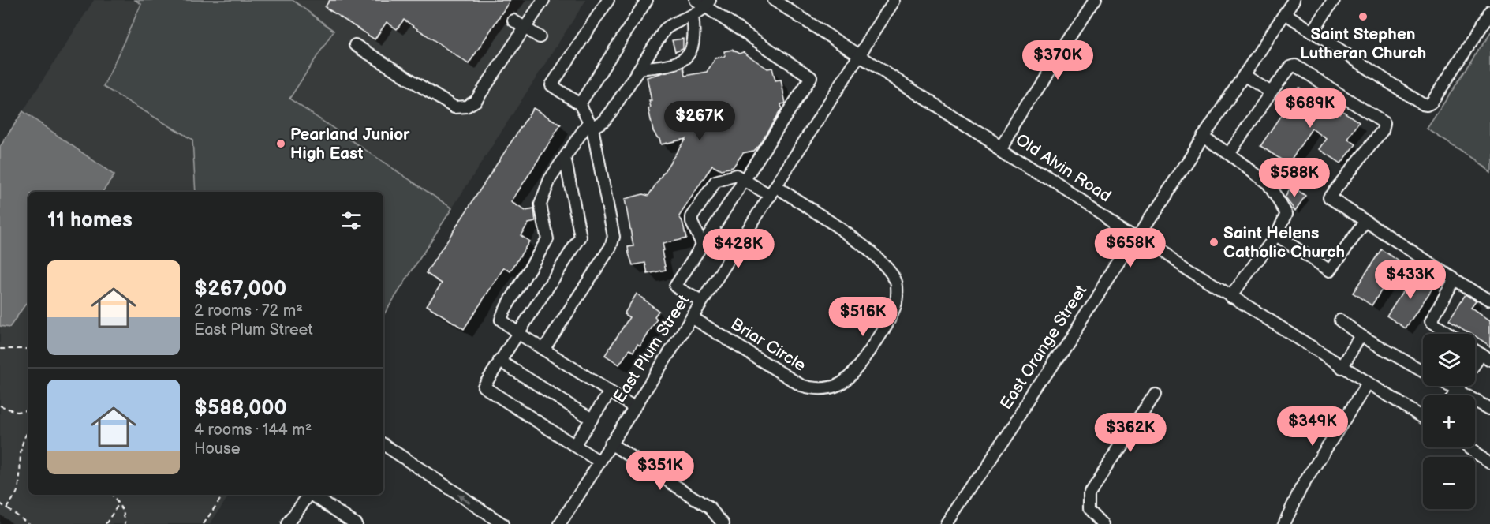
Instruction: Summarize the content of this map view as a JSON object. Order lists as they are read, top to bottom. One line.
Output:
{"streets":{"street":["Old Alvin Road","Briar Circle","East Orange Street","East Plum Street"]},"crossings":[["Old Alvin Road","East Orange Street"],["Old Alvin Road","East Plum Street"],["Briar Circle","East Plum Street"]],"places":["Saint Stephen Lutheran Church","Pearland Junior High East","Saint Helens Catholic Church"],"page":{"price":["$370K","$689K","$267K","$588K","$658K","$428K","$433K","$516K","$349K","$362K","$351K"],"heading":"11 homes","list":[{"name":"$267,000","note":"2 rooms · 72 m² · East Plum Street"},{"name":"$588,000","note":"4 rooms · 144 m² · House"}],"map_buttons":["+","−"]}}
